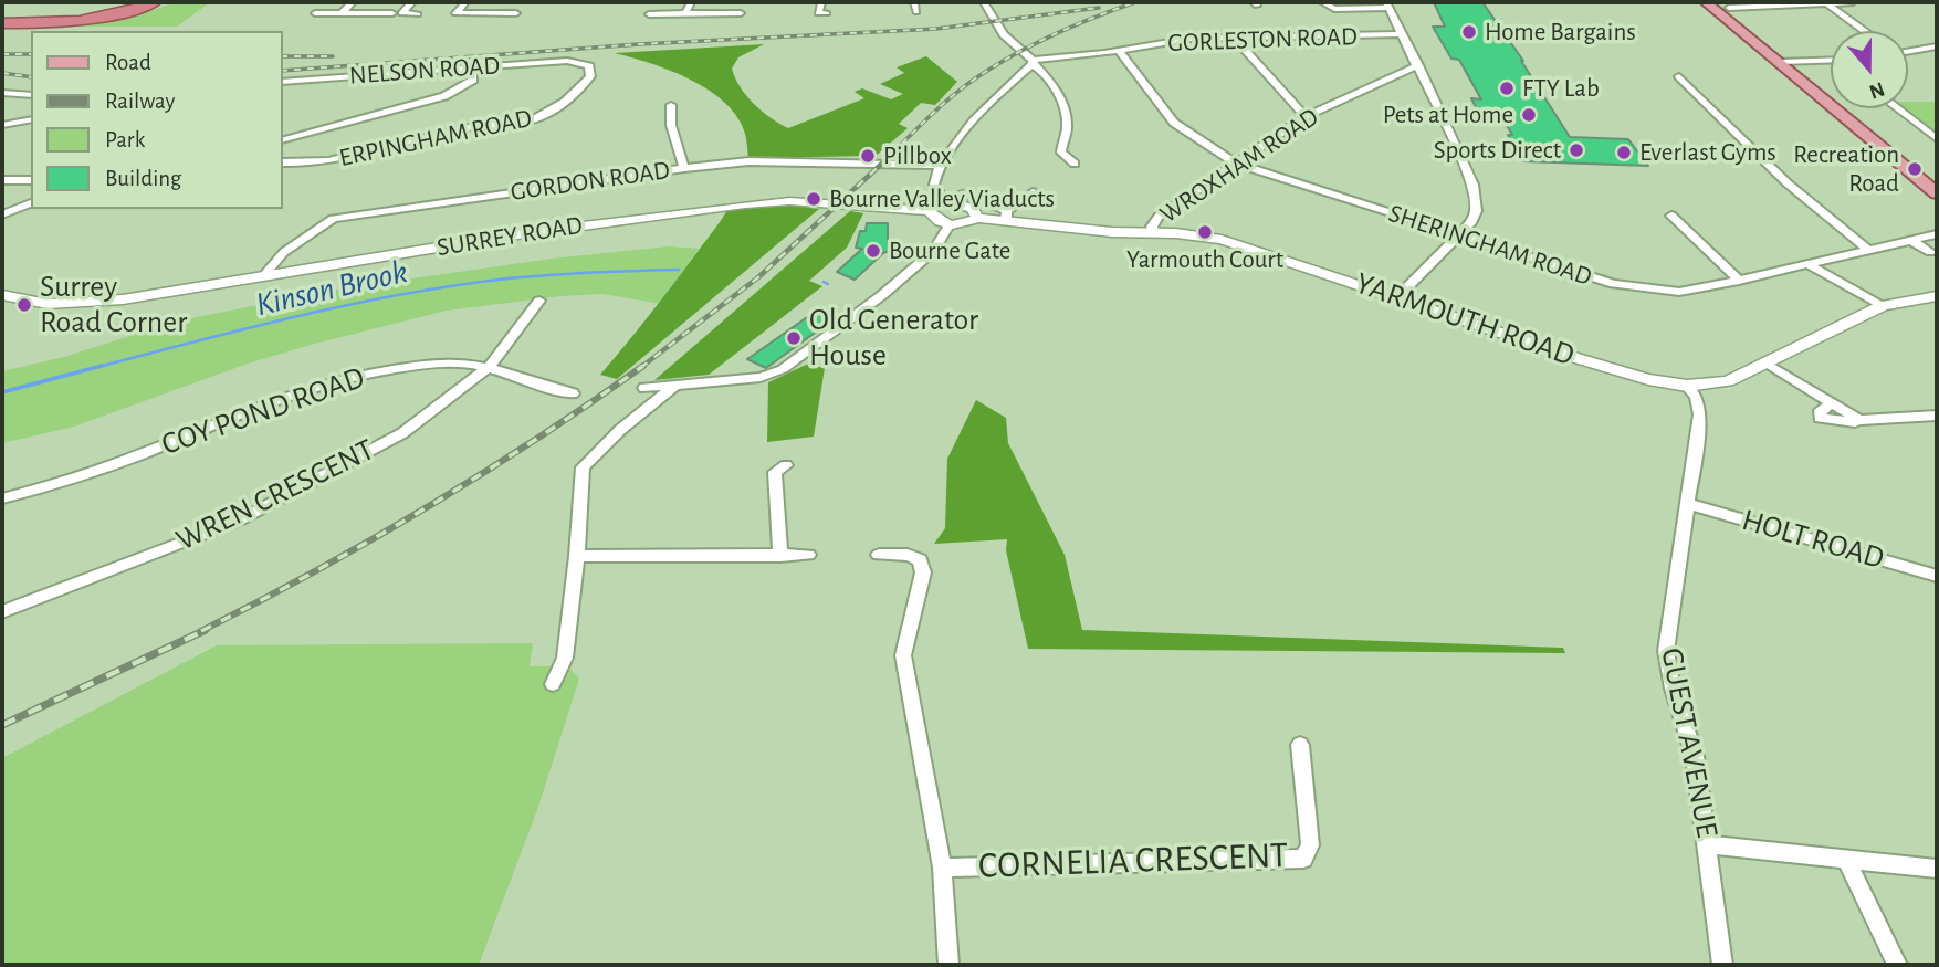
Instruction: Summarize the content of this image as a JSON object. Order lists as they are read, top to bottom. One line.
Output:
{"streets":{"street":["GORLESTON ROAD","NELSON ROAD","ERPINGHAM ROAD","WROXHAM ROAD","GORDON ROAD","SURREY ROAD","SHERINGHAM ROAD","YARMOUTH ROAD","COY POND ROAD","WREN CRESCENT","HOLT ROAD","GUEST AVENUE","CORNELIA CRESCENT"]},"crossings":[["GORLESTON ROAD","SHERINGHAM ROAD"],["NELSON ROAD","ERPINGHAM ROAD"],["WROXHAM ROAD","SHERINGHAM ROAD"],["WROXHAM ROAD","YARMOUTH ROAD"],["GORDON ROAD","SURREY ROAD"],["YARMOUTH ROAD","GUEST AVENUE"],["COY POND ROAD","WREN CRESCENT"],["HOLT ROAD","GUEST AVENUE"]],"water":["Kinson Brook"],"places":["Home Bargains","FTY Lab","Pets at Home","Sports Direct","Everlast Gyms","Pillbox","Recreation Road","Bourne Valley Viaducts","Yarmouth Court","Bourne Gate","Surrey Road Corner","Old Generator House"],"legend":["Road","Railway","Park","Building"],"north":"bottom"}
